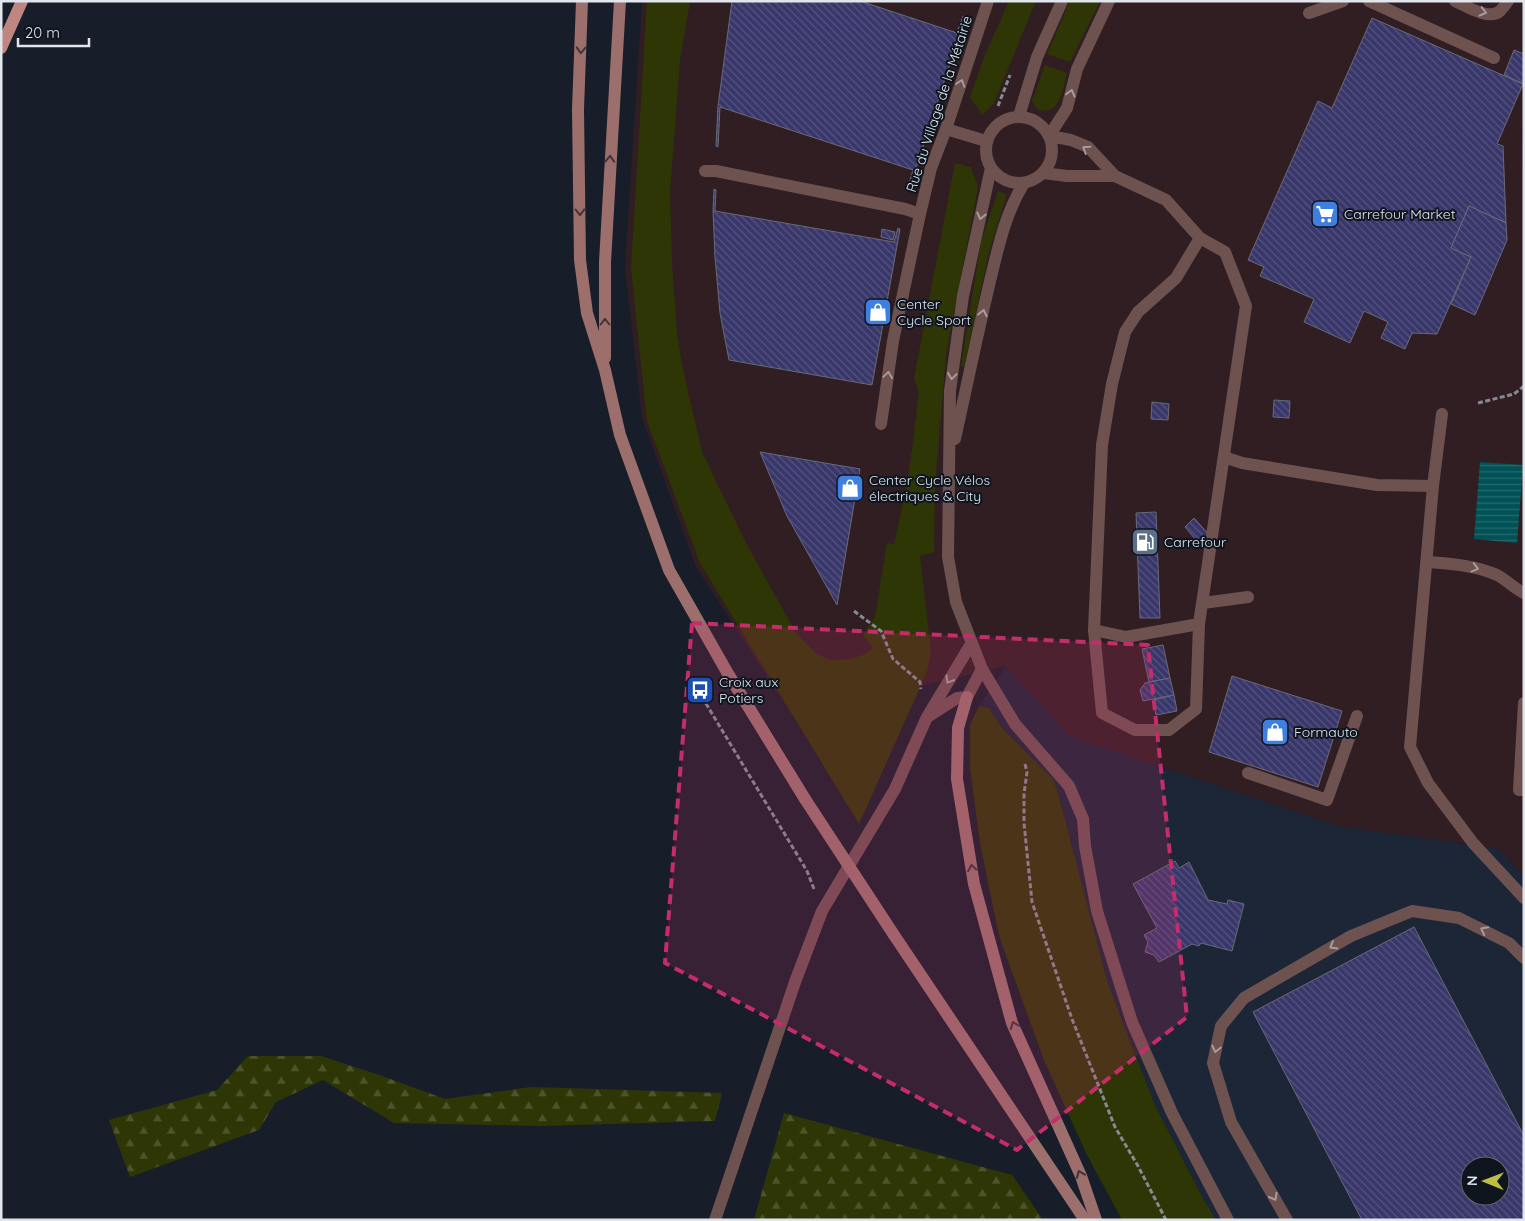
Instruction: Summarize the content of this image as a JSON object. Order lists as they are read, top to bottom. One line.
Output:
{"streets":{"street":["Rue du Village de la Métairie"]},"places":{"supermarket":["Carrefour Market"],"shop":["Center Cycle Sport","Center Cycle Vélos électriques & City","Formauto"],"fuel station":["Carrefour"],"bus stop":["Croix aux Potiers"]},"scale_bar":"20 m","north":"left"}
